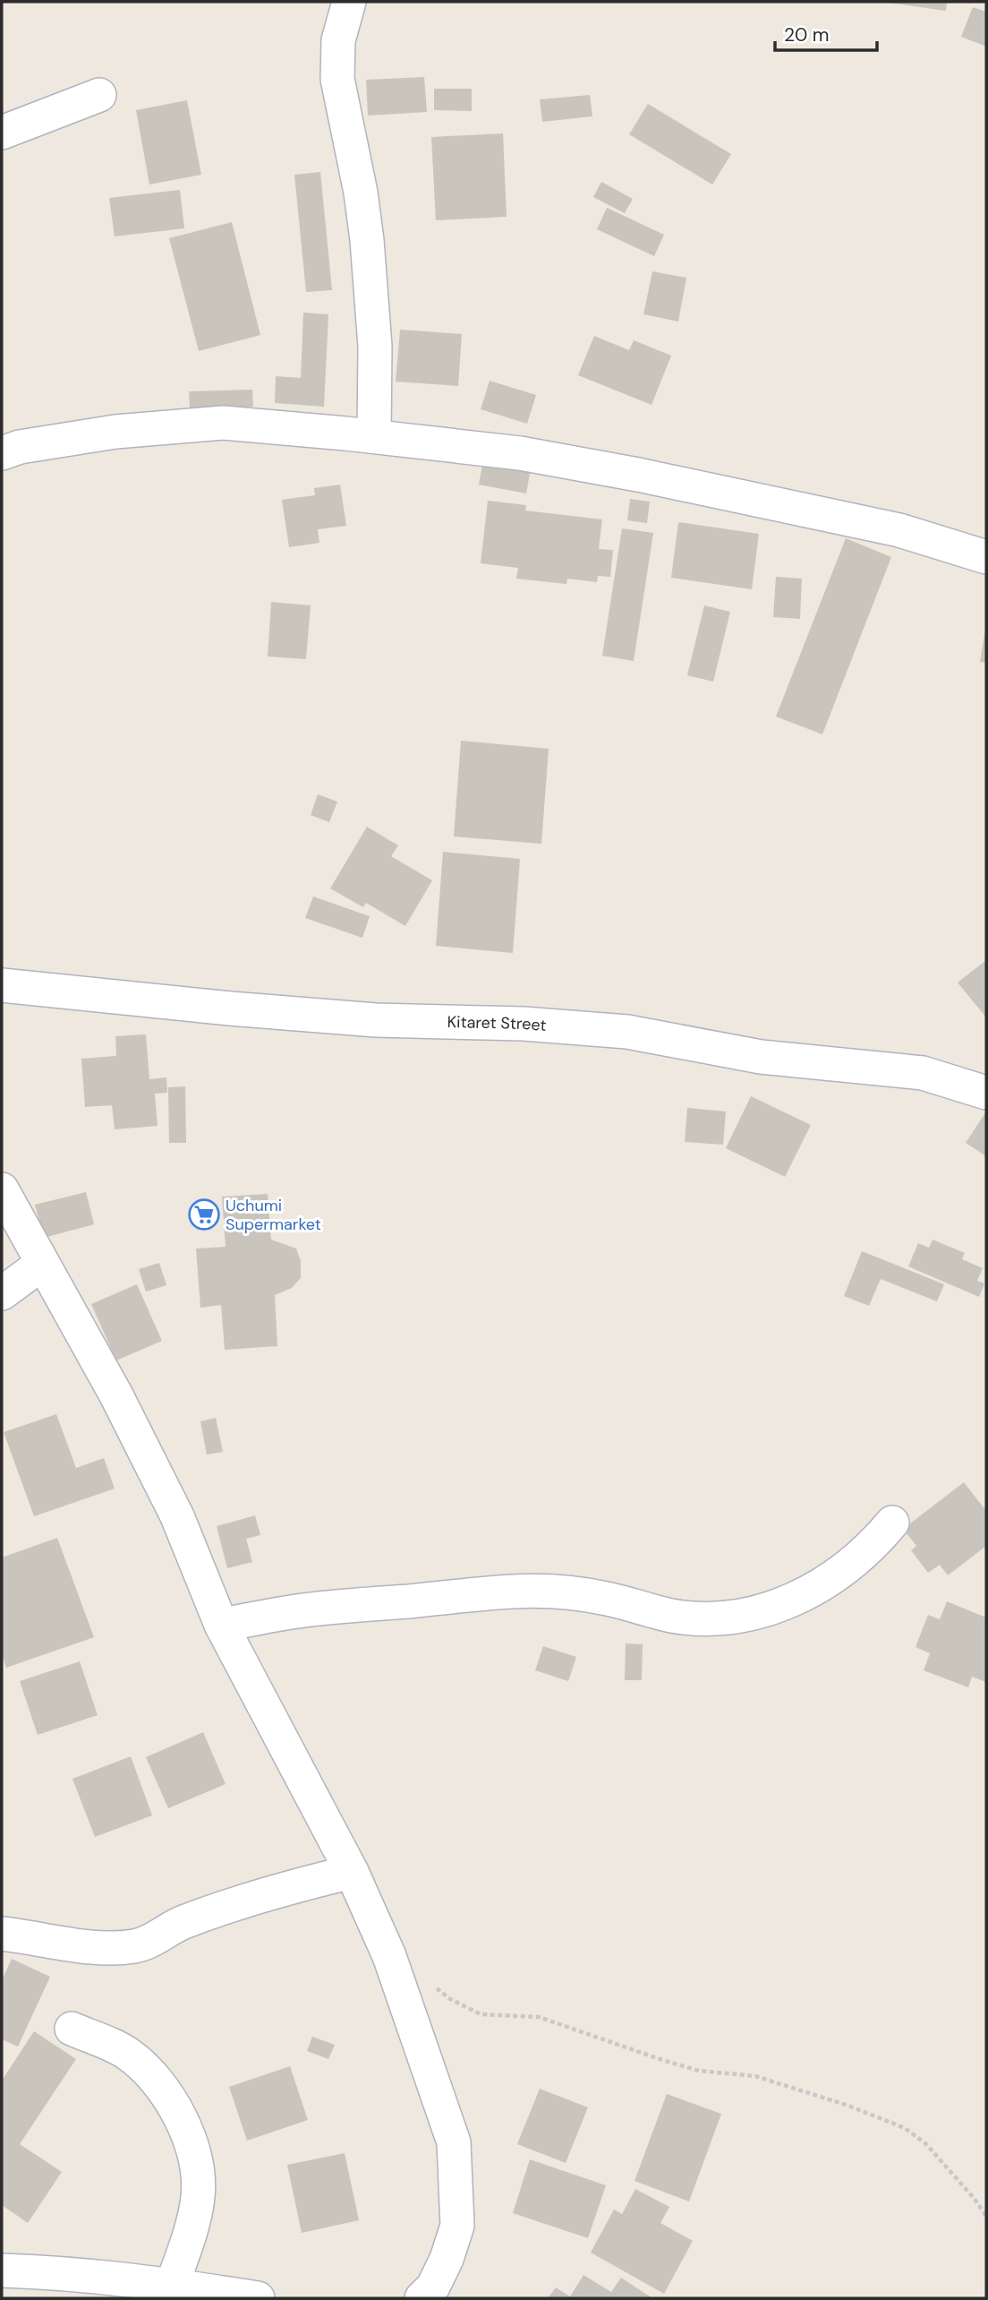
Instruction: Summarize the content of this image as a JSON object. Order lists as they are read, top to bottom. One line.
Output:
{"streets":{"street":["Kitaret Street"]},"places":{"supermarket":["Uchumi Supermarket"]},"scale_bar":"20 m"}
